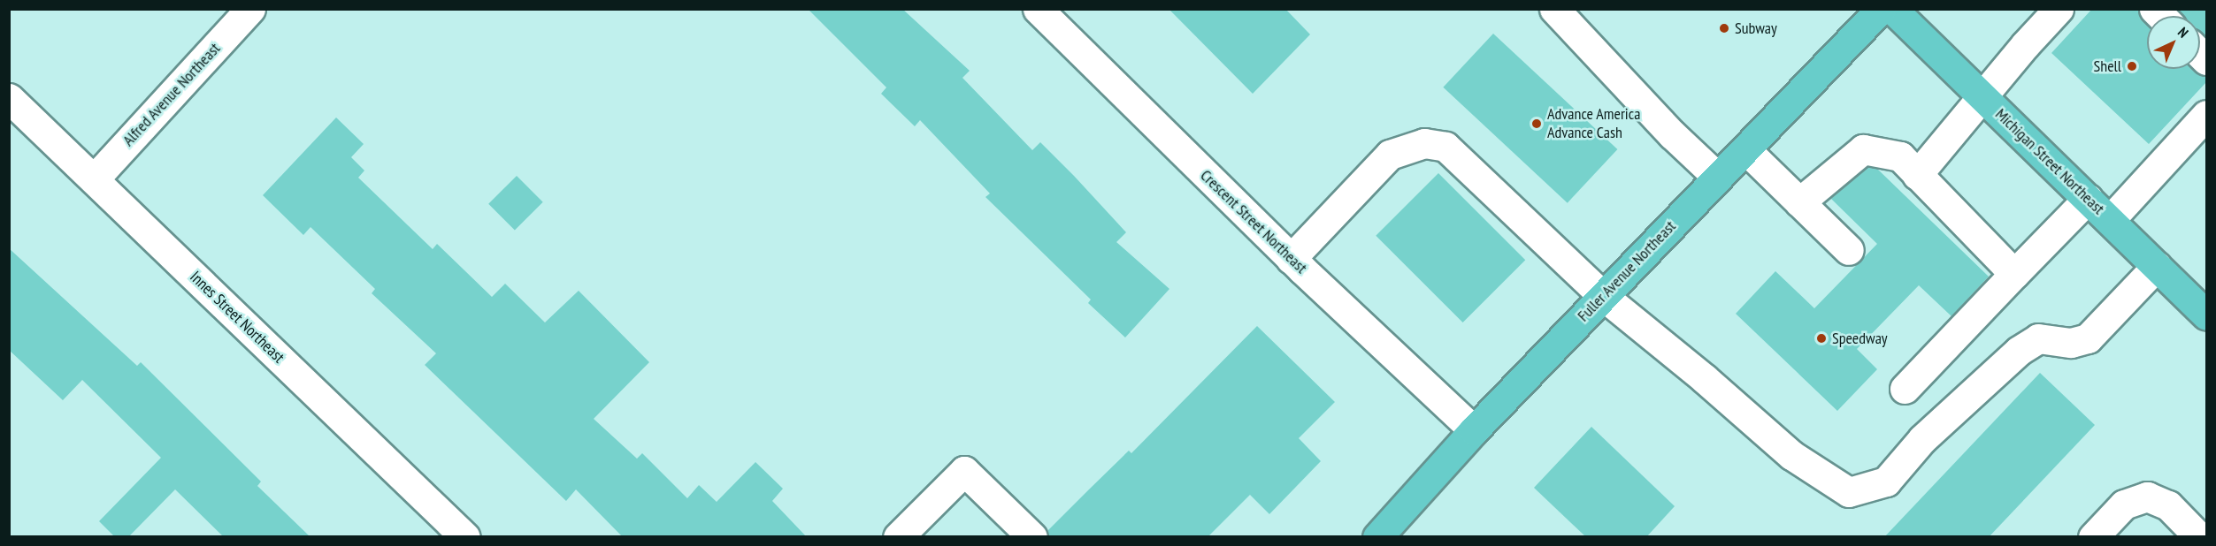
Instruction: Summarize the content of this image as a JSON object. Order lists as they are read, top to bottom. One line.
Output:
{"streets":{"main road":["Michigan Street Northeast","Fuller Avenue Northeast"],"street":["Alfred Avenue Northeast","Crescent Street Northeast","Innes Street Northeast"]},"crossings":[["Alfred Avenue Northeast","Innes Street Northeast"],["Crescent Street Northeast","Fuller Avenue Northeast"]],"places":["Subway","Shell","Advance America Advance Cash","Speedway"],"north":"top right"}
